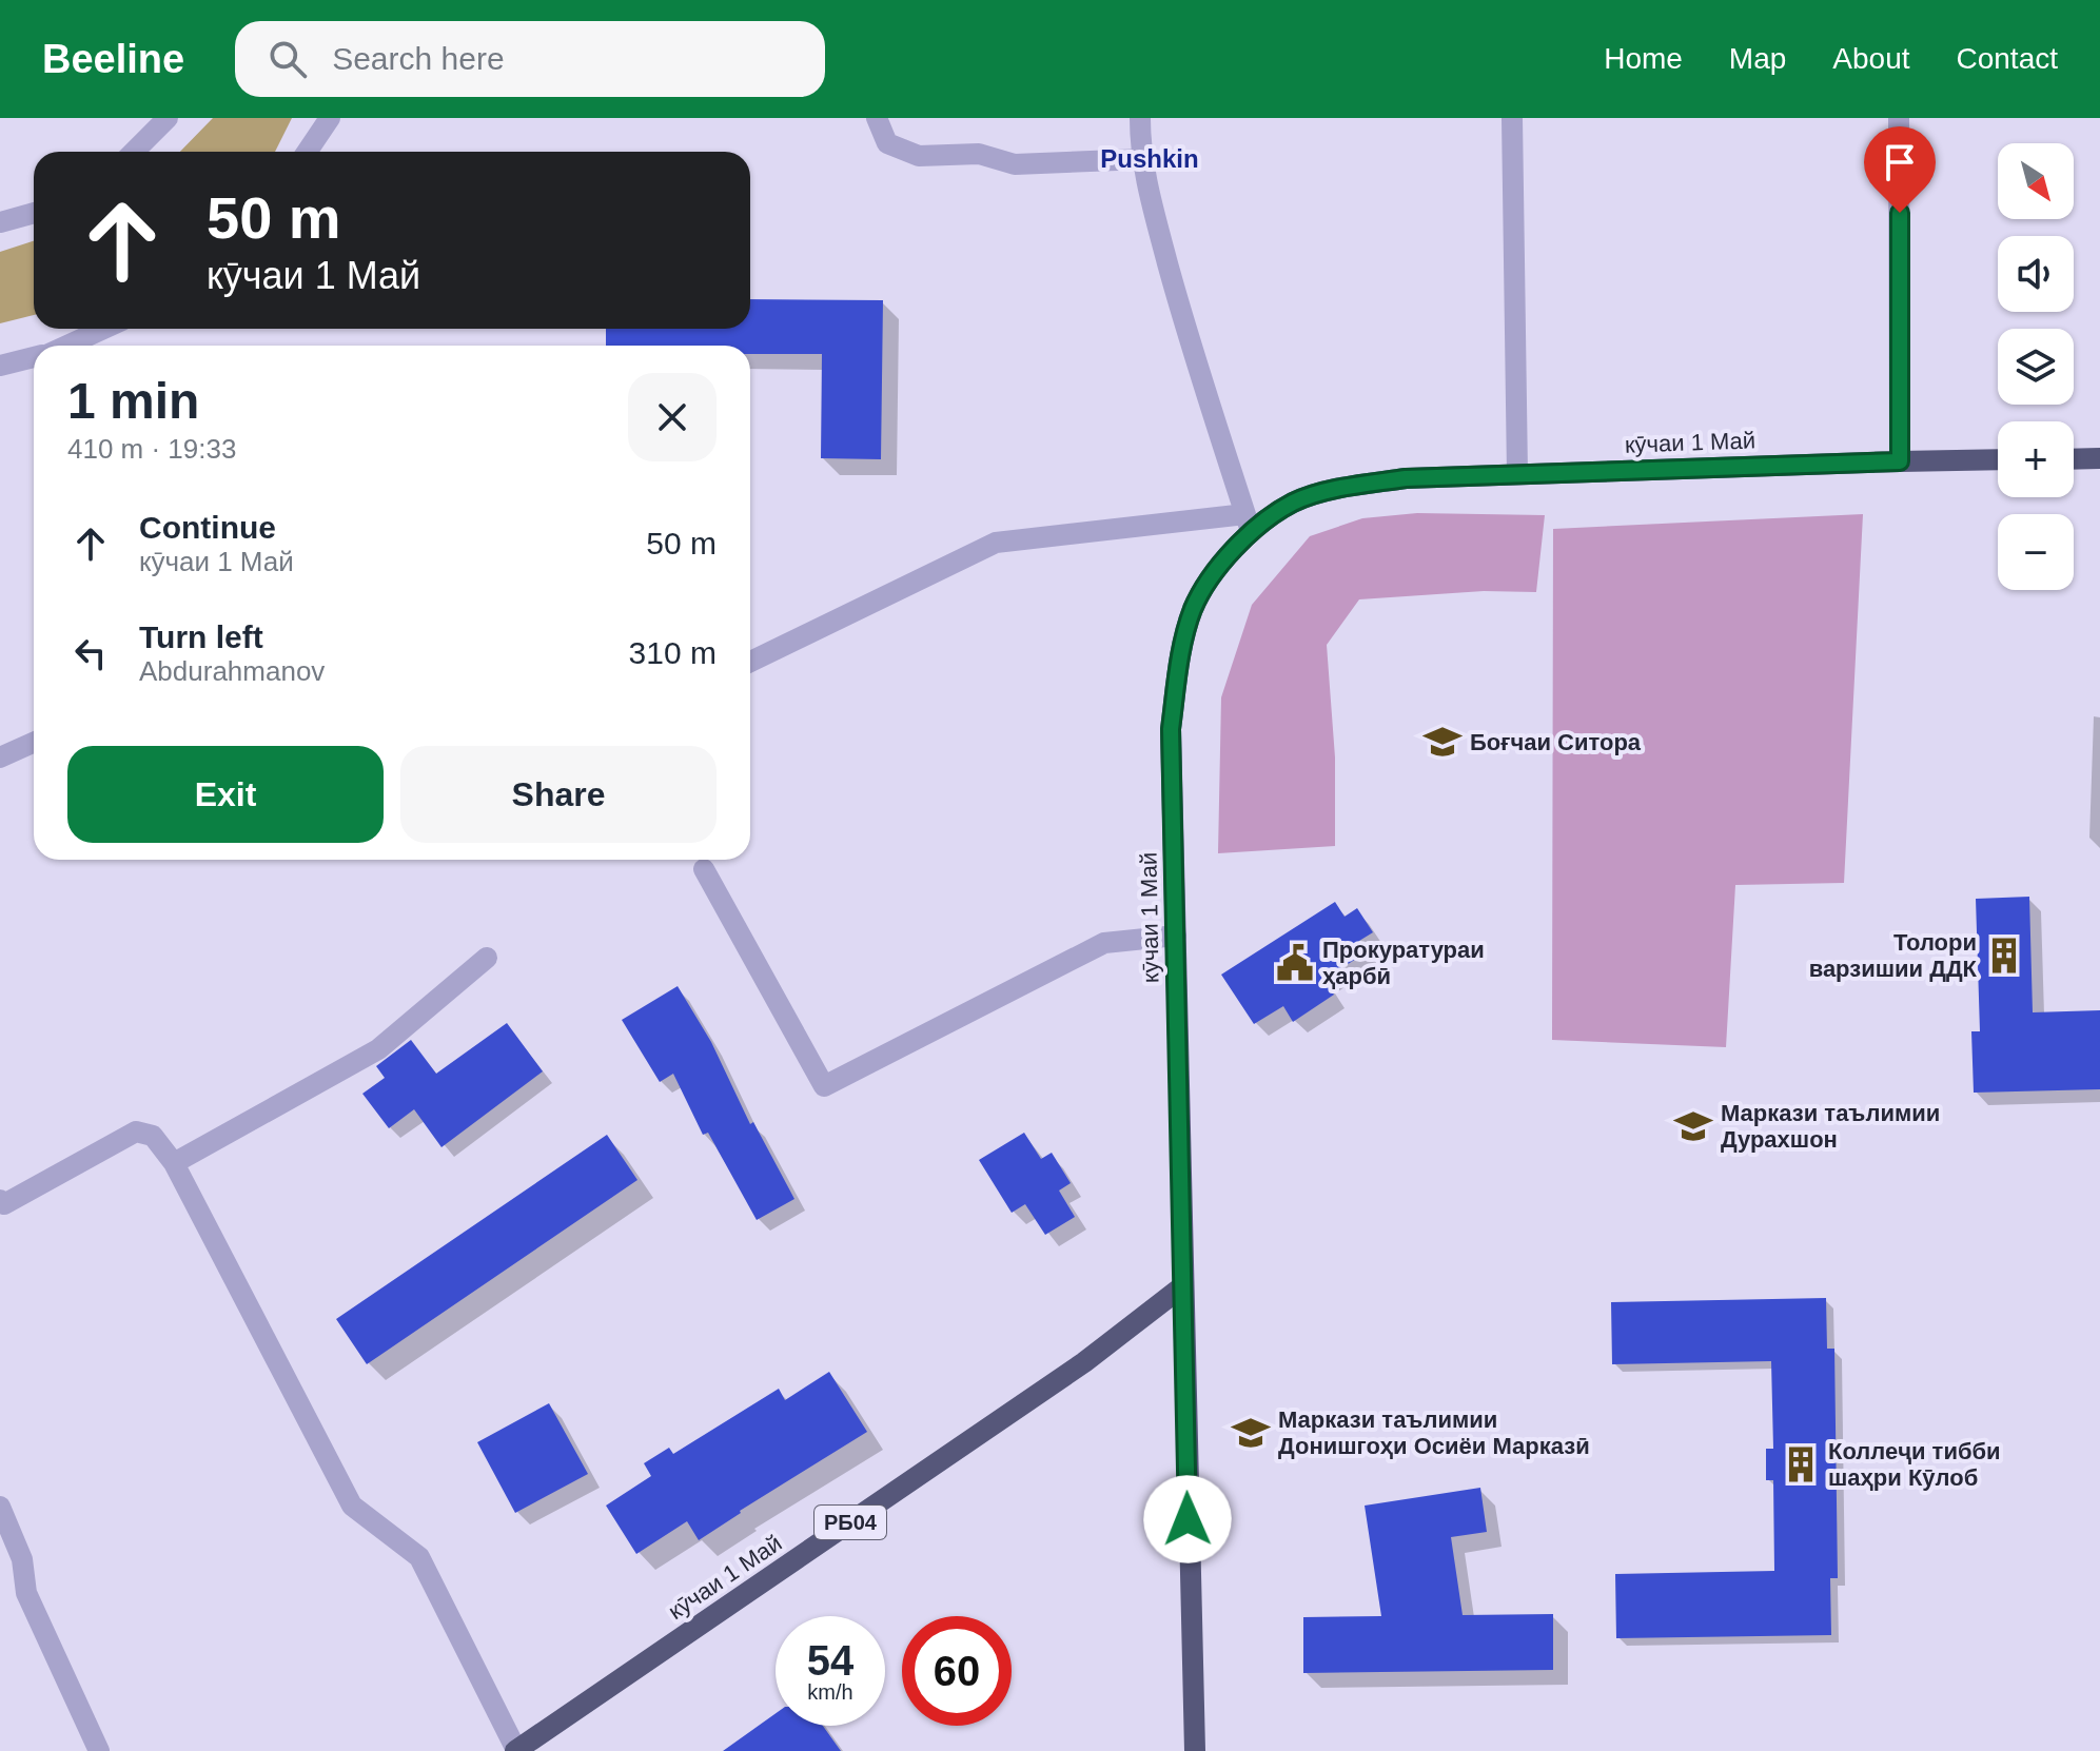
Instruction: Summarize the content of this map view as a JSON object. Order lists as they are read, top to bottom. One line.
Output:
{"streets":{"main road":["кӯчаи 1 Май","РБ04"]},"districts":["Pushkin"],"places":{"school or university":["Боғчаи Ситора","Маркази таълимии Дурахшон","Маркази таълимии Донишгоҳи Осиёи Марказӣ"],"building":["Толори варзишии ДДК","Коллеҷи тибби шаҳри Кӯлоб"],"public building":["Прокуратураи ҳарбӣ"]},"north":"bottom right","page":{"header":"Beeline","search":"Search here","nav":["Home","Map","About","Contact"],"map_buttons":["+","−"],"turn":["50 m","кӯчаи 1 Май"],"heading":["1 min","410 m · 19:33"],"list":[{"name":"Continue","note":"кӯчаи 1 Май","value":"50 m"},{"name":"Turn left","note":"Abdurahmanov","value":"310 m"}],"buttons":["Exit","Share"],"speed":"54 km/h","limit":"60"}}
